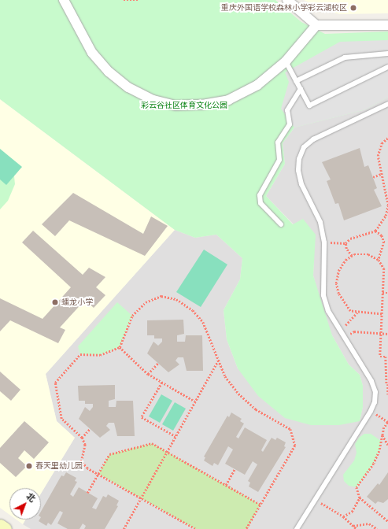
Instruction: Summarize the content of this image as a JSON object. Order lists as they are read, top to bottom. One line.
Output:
{"parks":["彩云谷社区体育文化公园"],"places":["重庆外国语学校森林小学彩云湖校区","蟠龙小学","春天里幼儿园"],"north":"top right"}
